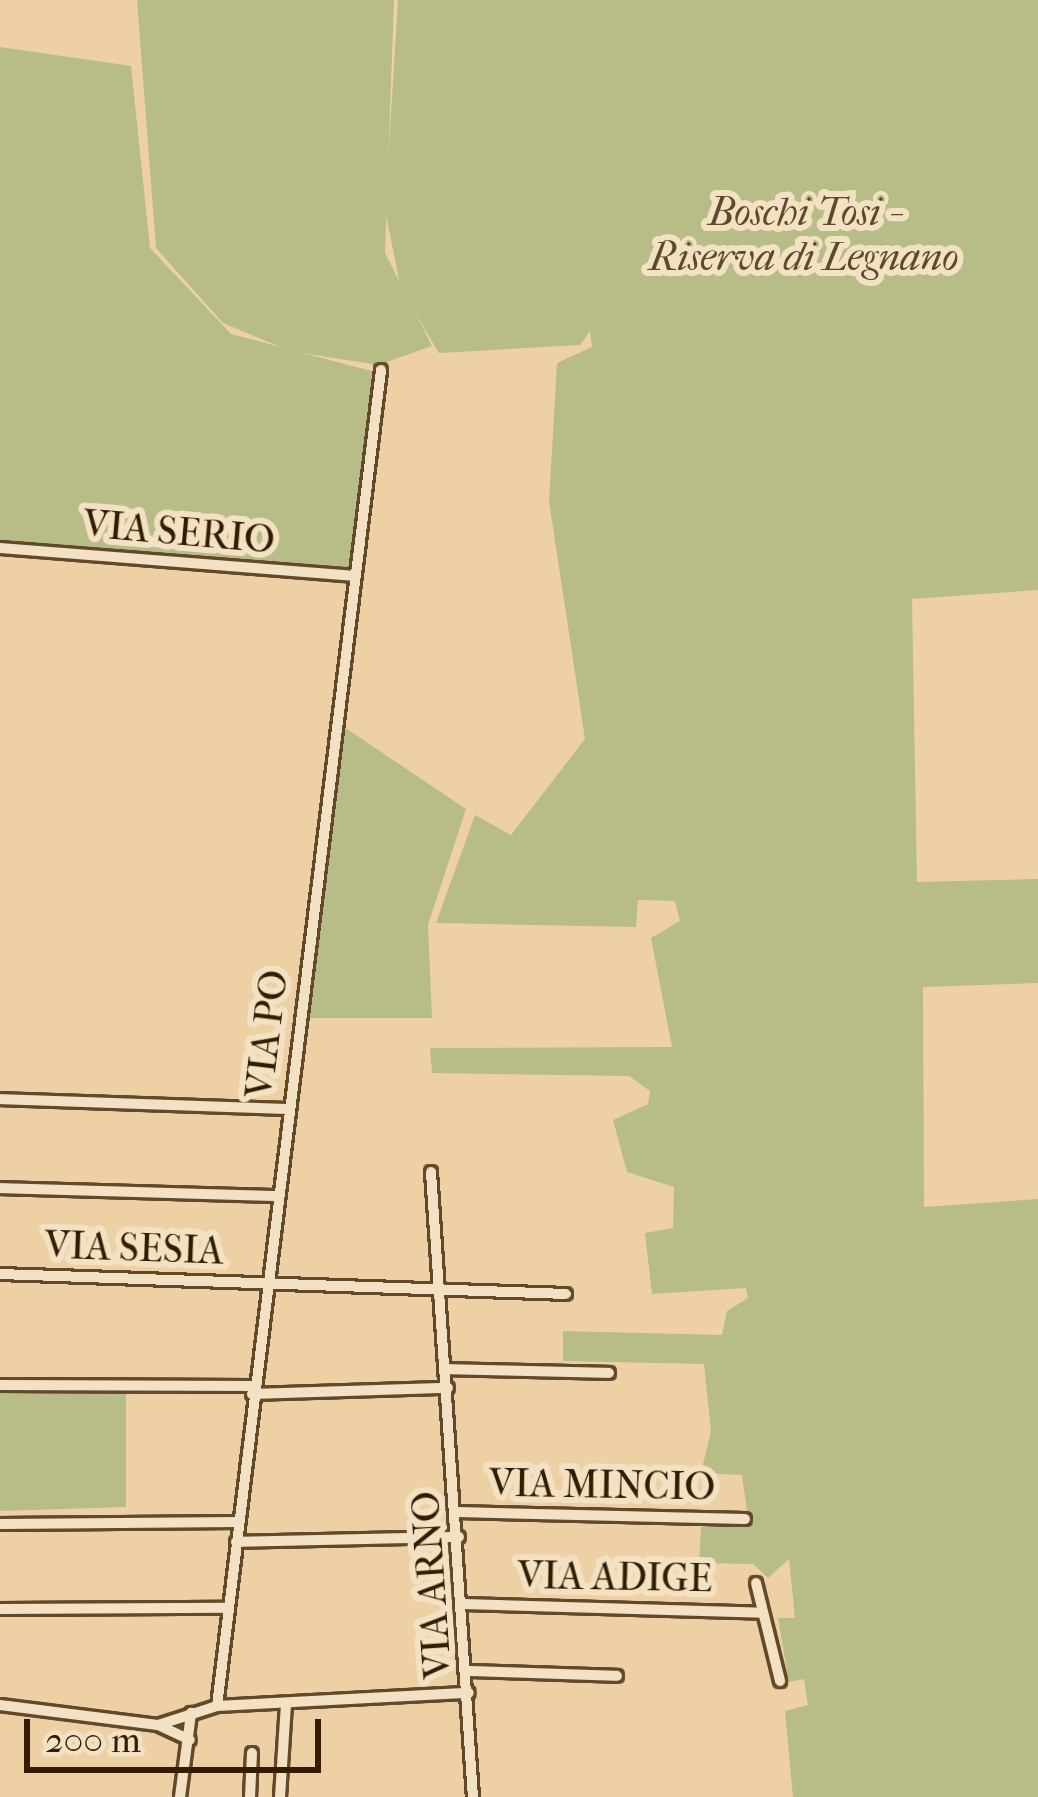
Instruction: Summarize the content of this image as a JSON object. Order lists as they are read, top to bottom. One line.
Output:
{"streets":{"street":["VIA SERIO","VIA PO","VIA SESIA","VIA MINCIO","VIA ADIGE","VIA ARNO"]},"crossings":[["VIA SERIO","VIA PO"],["VIA PO","VIA SESIA"],["VIA SESIA","VIA ARNO"],["VIA MINCIO","VIA ARNO"],["VIA ADIGE","VIA ARNO"]],"parks":["Boschi Tosi - Riserva di Legnano"],"scale_bar":"200 m"}
